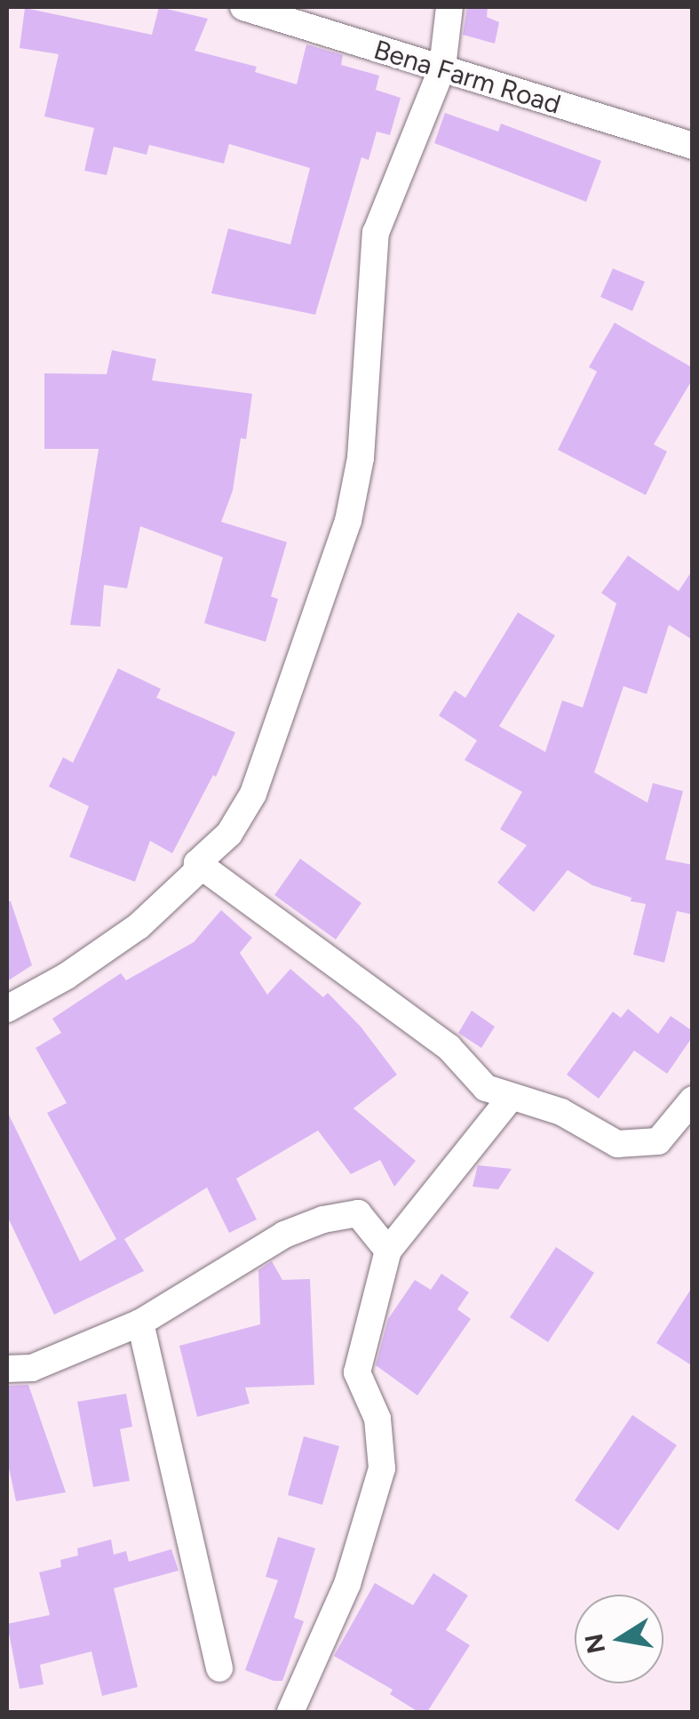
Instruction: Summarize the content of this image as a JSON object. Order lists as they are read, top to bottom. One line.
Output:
{"streets":{"street":["Bena Farm Road"]},"north":"left"}
